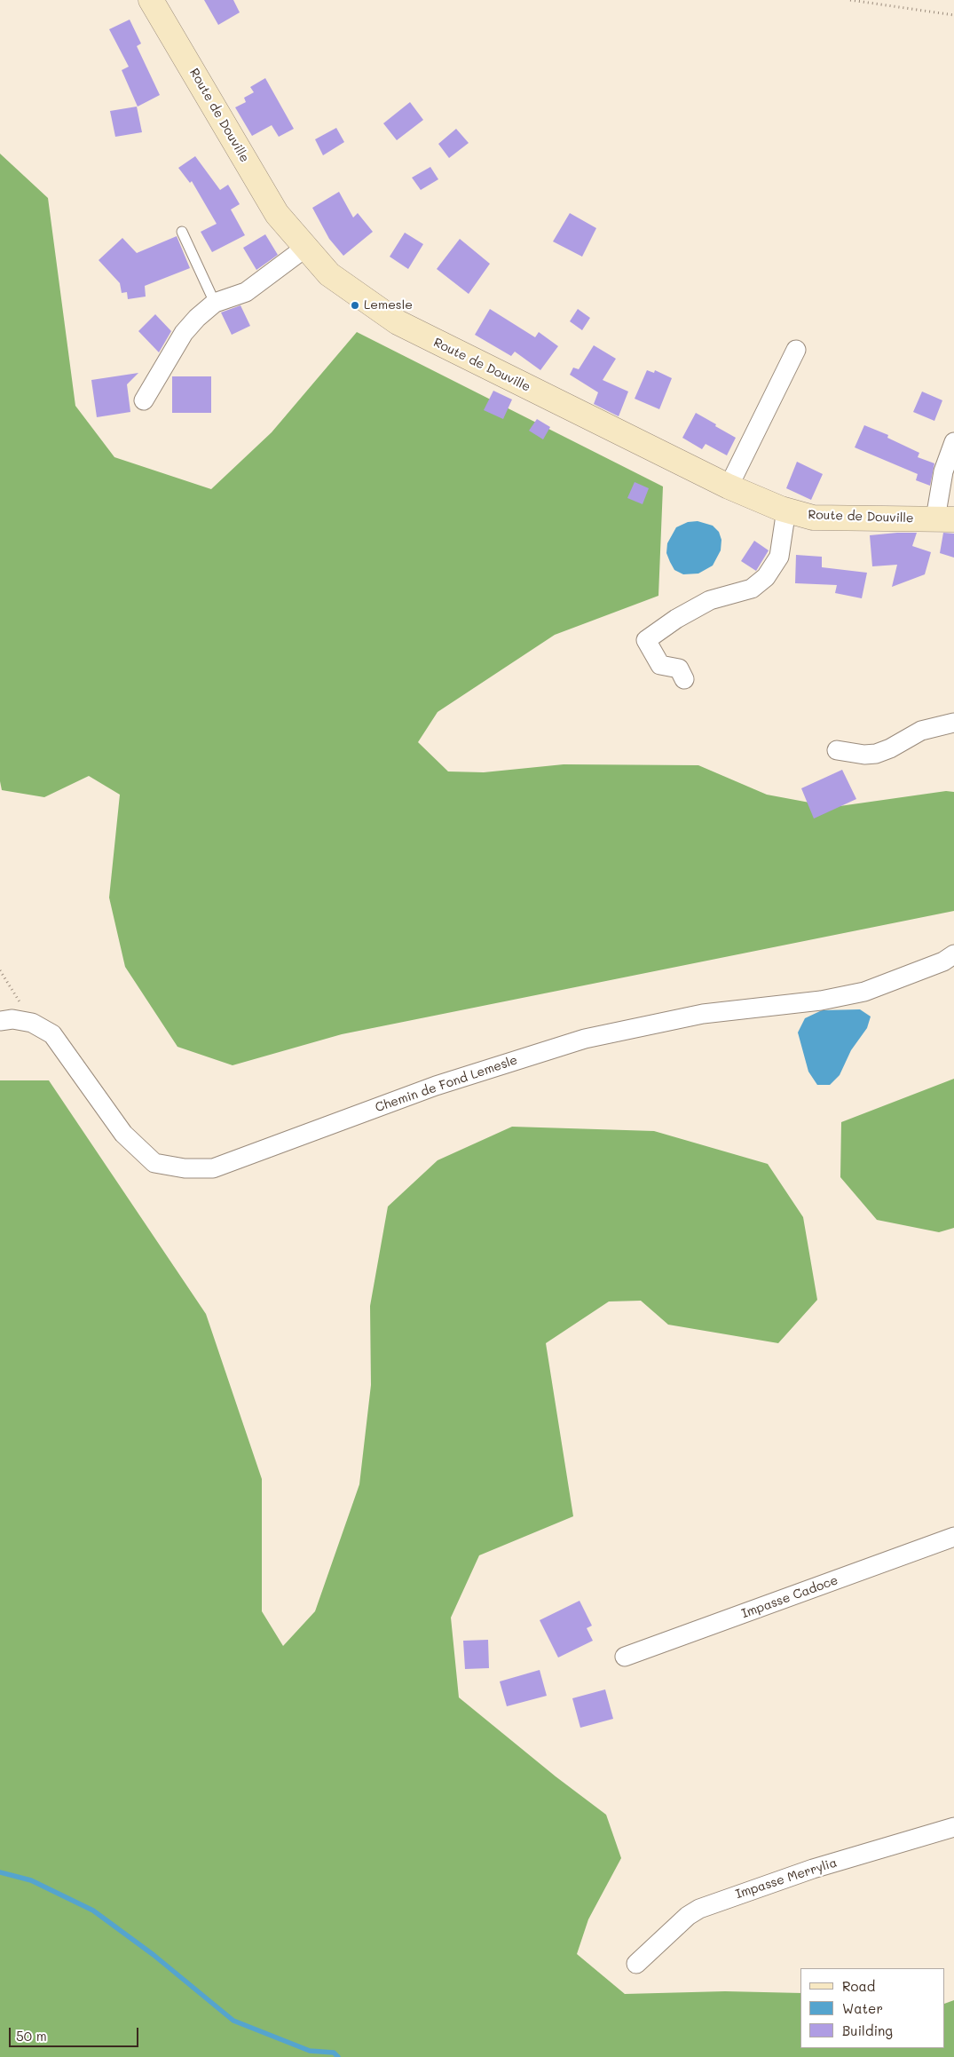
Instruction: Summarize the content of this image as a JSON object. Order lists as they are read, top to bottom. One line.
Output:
{"streets":{"main road":["Route de Douville"],"street":["Chemin de Fond Lemesle","Impasse Cadoce","Impasse Merrylia"]},"places":["Lemesle"],"legend":["Road","Water","Building"],"scale_bar":"50 m"}
